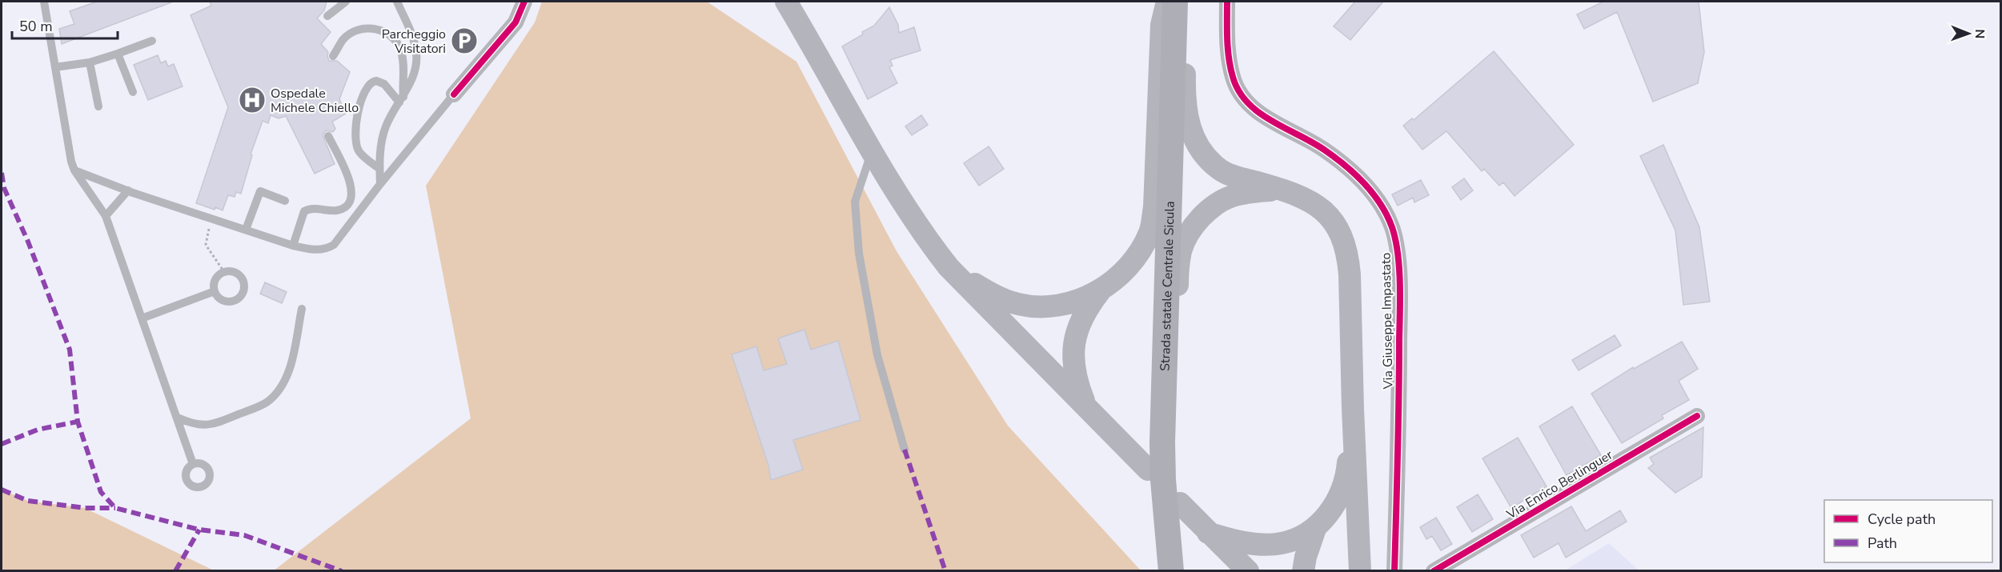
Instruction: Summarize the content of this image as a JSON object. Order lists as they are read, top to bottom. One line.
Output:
{"streets":{"main road":["Strada statale Centrale Sicula"],"street":["Via Giuseppe Impastato","Via Enrico Berlinguer"]},"places":{"parking":["Parcheggio Visitatori"],"hospital":["Ospedale Michele Chiello"]},"legend":["Cycle path","Path"],"scale_bar":"50 m","north":"right"}
